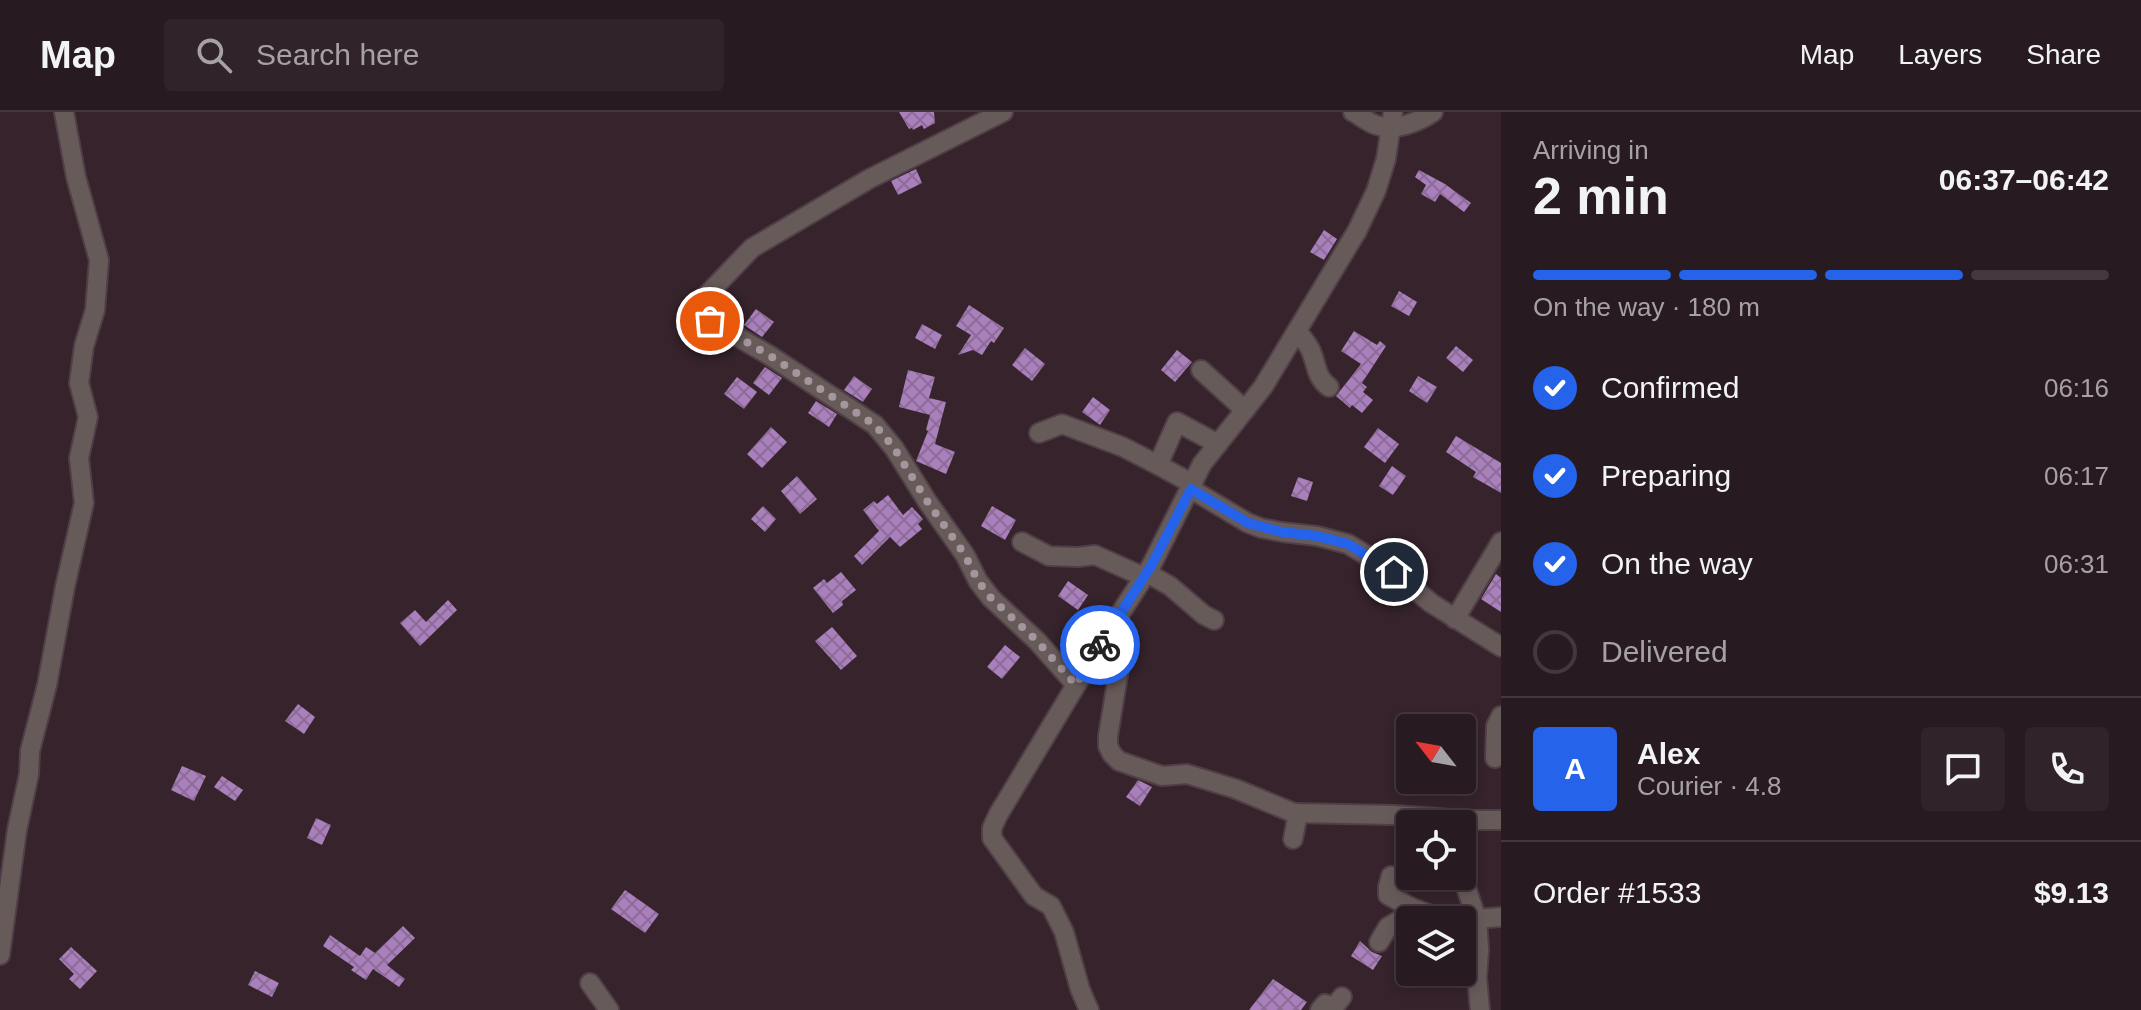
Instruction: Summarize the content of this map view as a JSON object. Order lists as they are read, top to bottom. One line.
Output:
{"north":"top left","page":{"header":"Map","search":"Search here","nav":["Map","Layers","Share"],"heading":["2 min","Arriving in","06:37–06:42"],"panel":["Alex","Courier · 4.8","Order #1533","$9.13"],"bar":"On the way · 180 m","list":[["Confirmed","06:16"],["Preparing","06:17"],["On the way","06:31"],"Delivered"],"round":"A"}}
